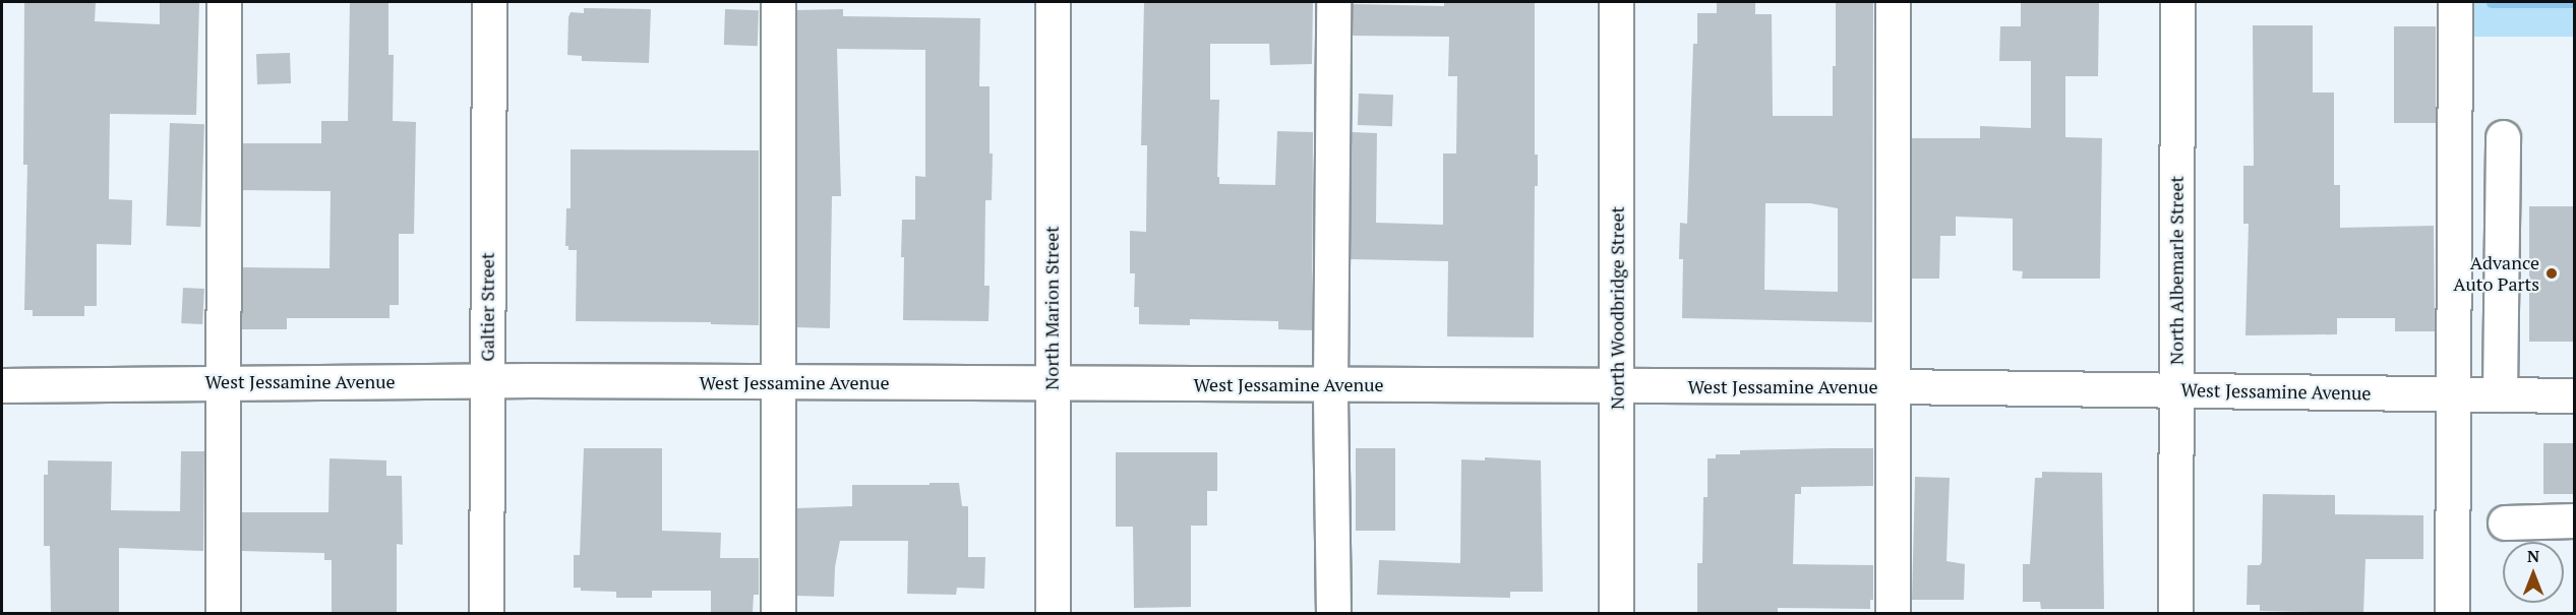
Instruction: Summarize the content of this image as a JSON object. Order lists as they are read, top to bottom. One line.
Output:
{"streets":{"street":["North Albemarle Street","Galtier Street","North Marion Street","North Woodbridge Street","West Jessamine Avenue"]},"crossings":[["North Albemarle Street","West Jessamine Avenue"],["Galtier Street","West Jessamine Avenue"],["North Marion Street","West Jessamine Avenue"],["North Woodbridge Street","West Jessamine Avenue"]],"places":["Advance Auto Parts"],"north":"top"}
